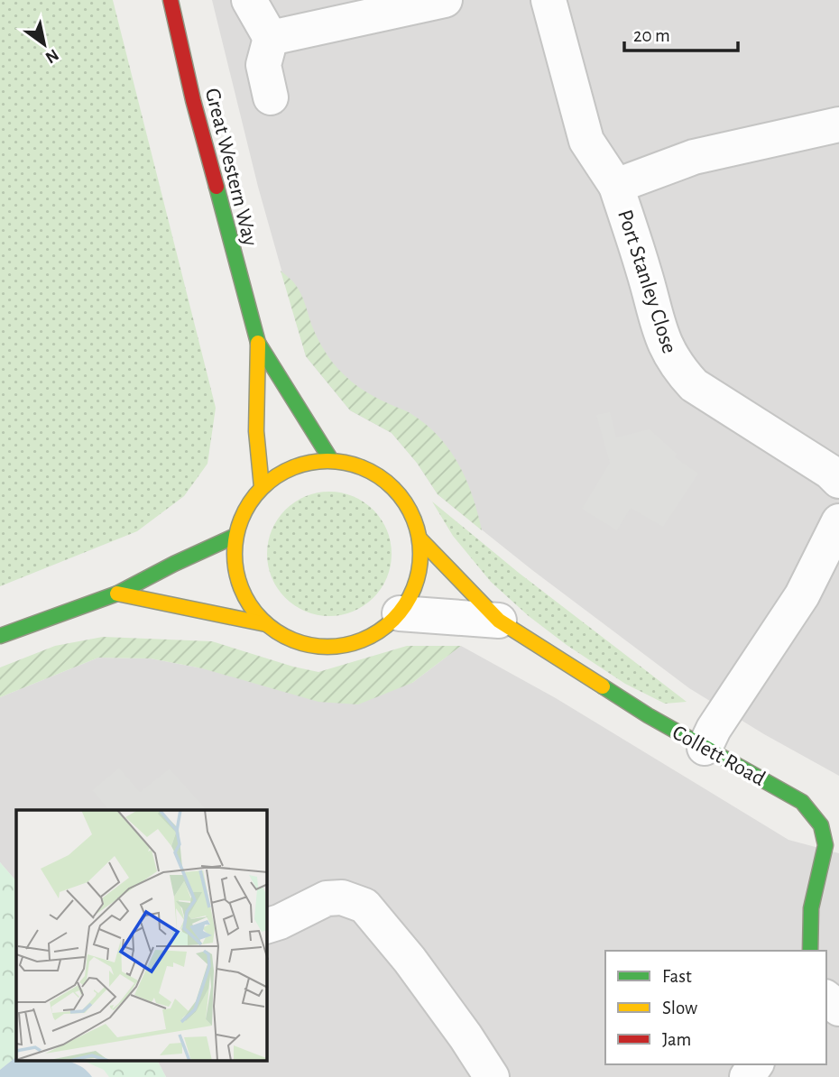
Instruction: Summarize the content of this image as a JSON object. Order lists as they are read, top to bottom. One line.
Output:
{"streets":{"street":["Great Western Way","Port Stanley Close","Collett Road"]},"crossings":[["Great Western Way","Collett Road"]],"legend":["Fast","Slow","Jam"],"scale_bar":"20 m","north":"bottom right"}
